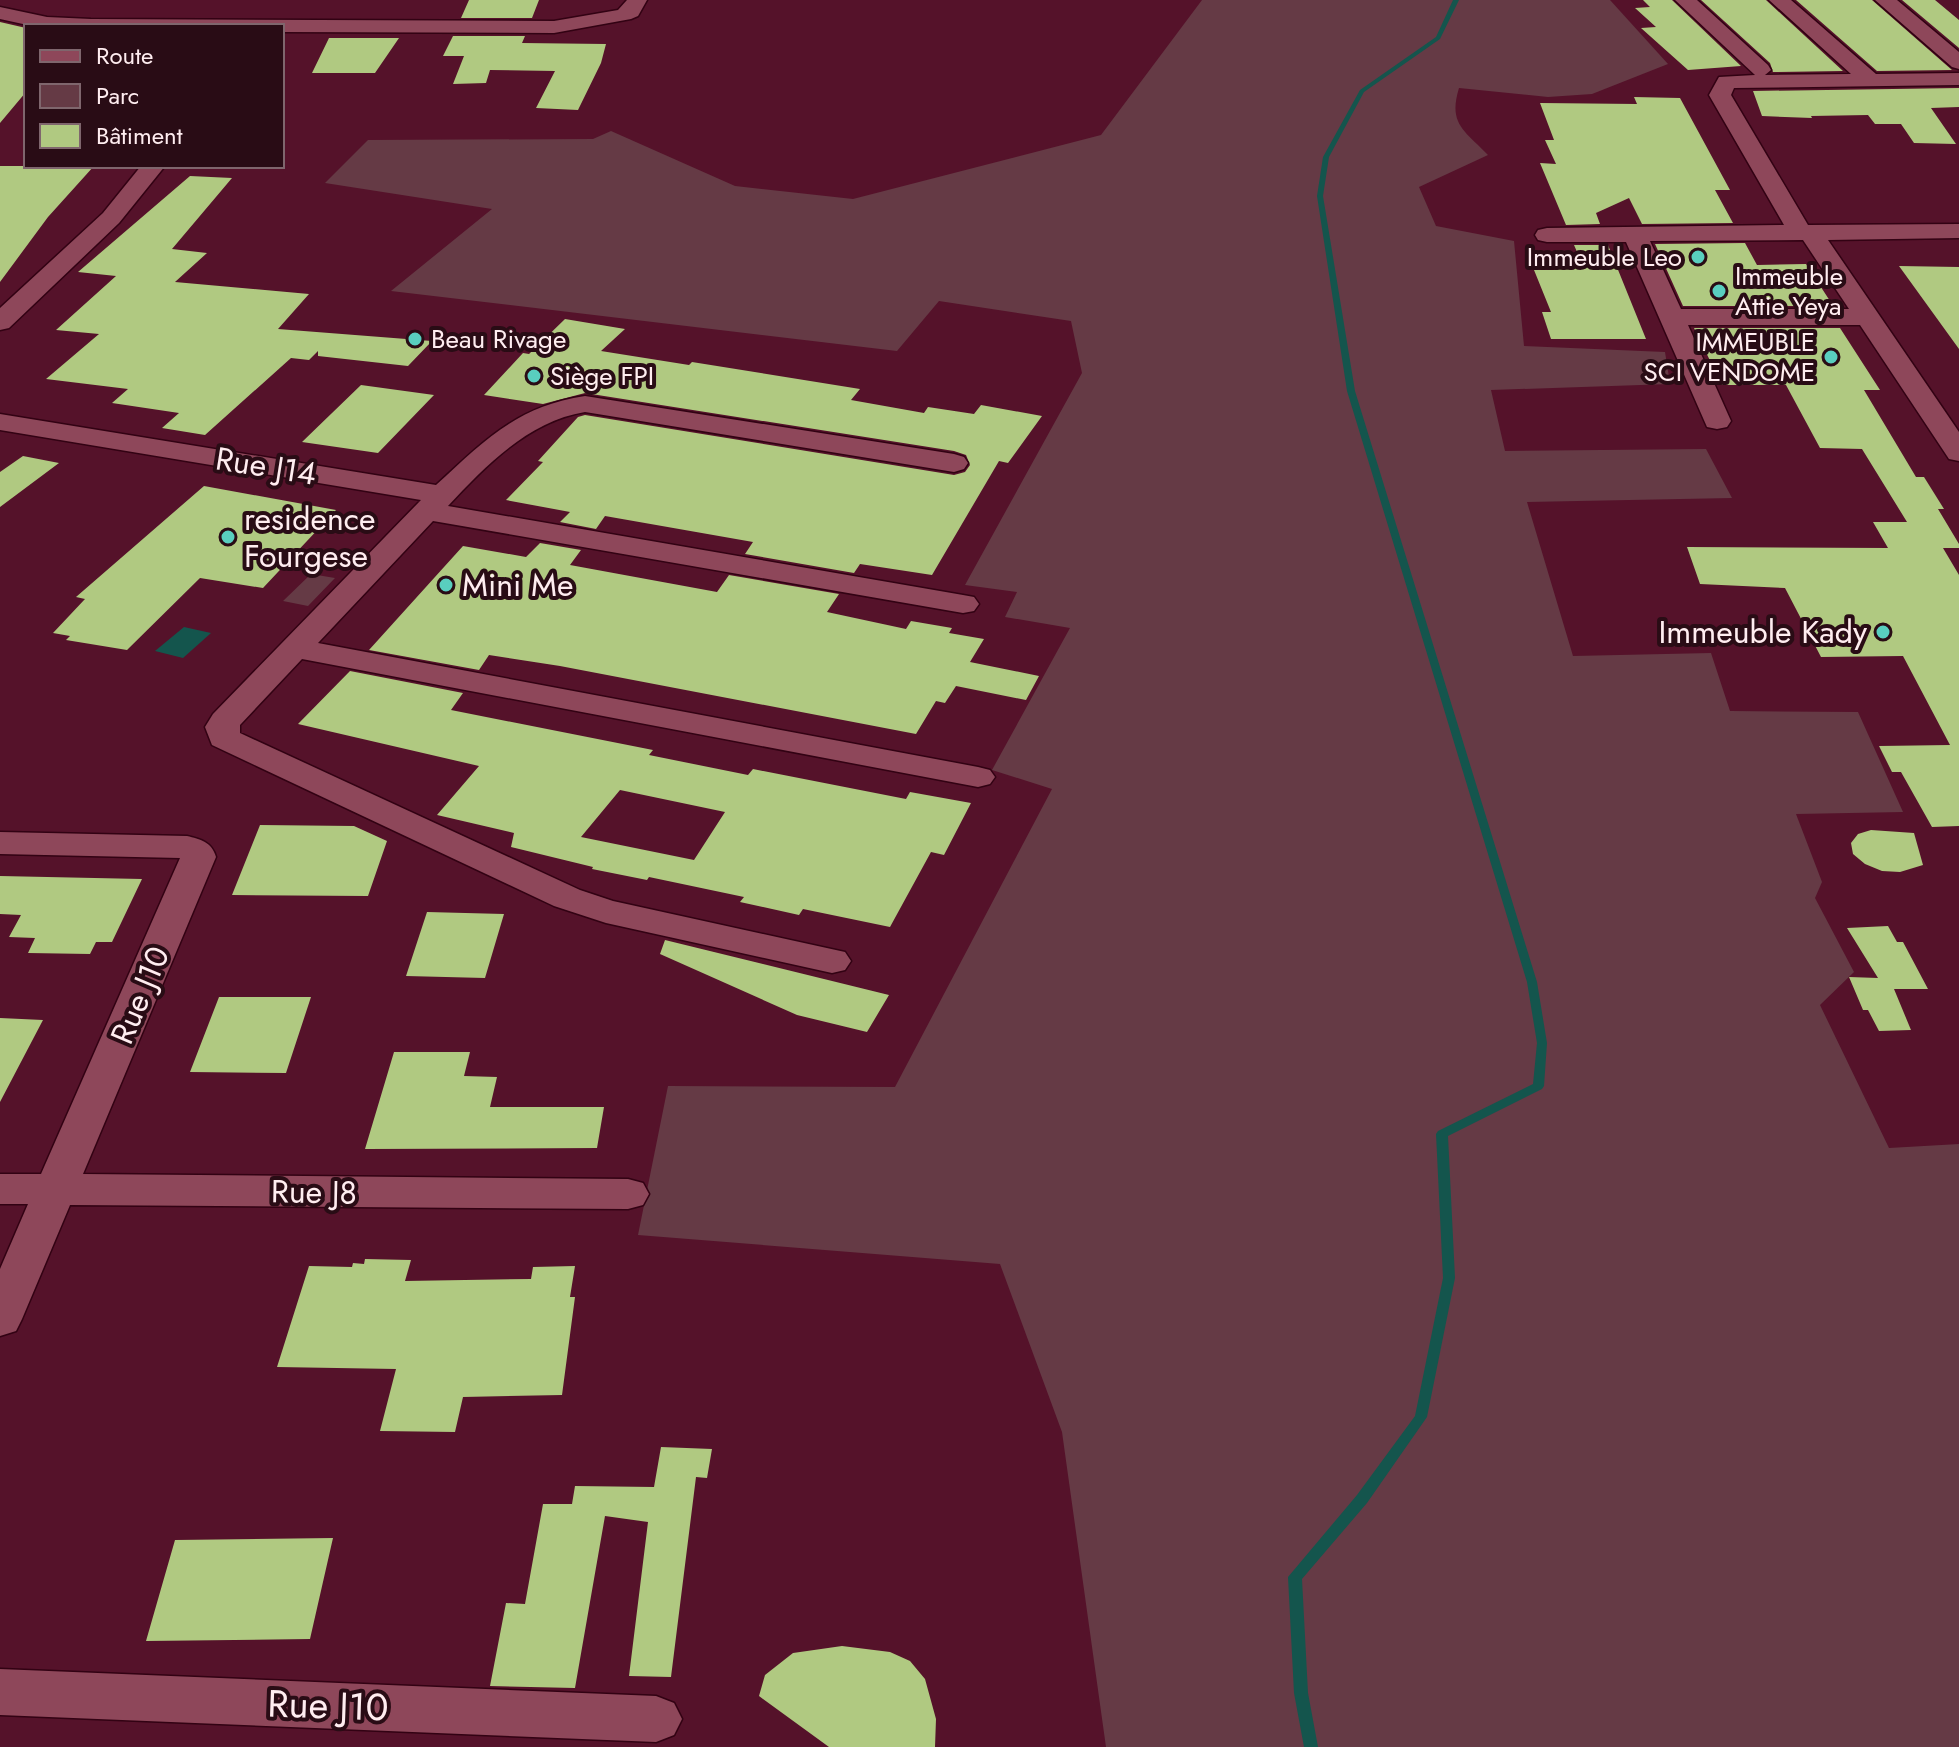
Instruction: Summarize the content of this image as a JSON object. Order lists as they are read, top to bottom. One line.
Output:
{"streets":{"street":["Rue J14","Rue J10","Rue J8"]},"crossings":[["Rue J10","Rue J8"]],"places":["Immeuble Leo","Immeuble Attie Yeya","Beau Rivage","IMMEUBLE SCI VENDOME","Siège FPI","residence Fourgese","Mini Me","Immeuble Kady"],"legend":["Route","Parc","Bâtiment"]}
